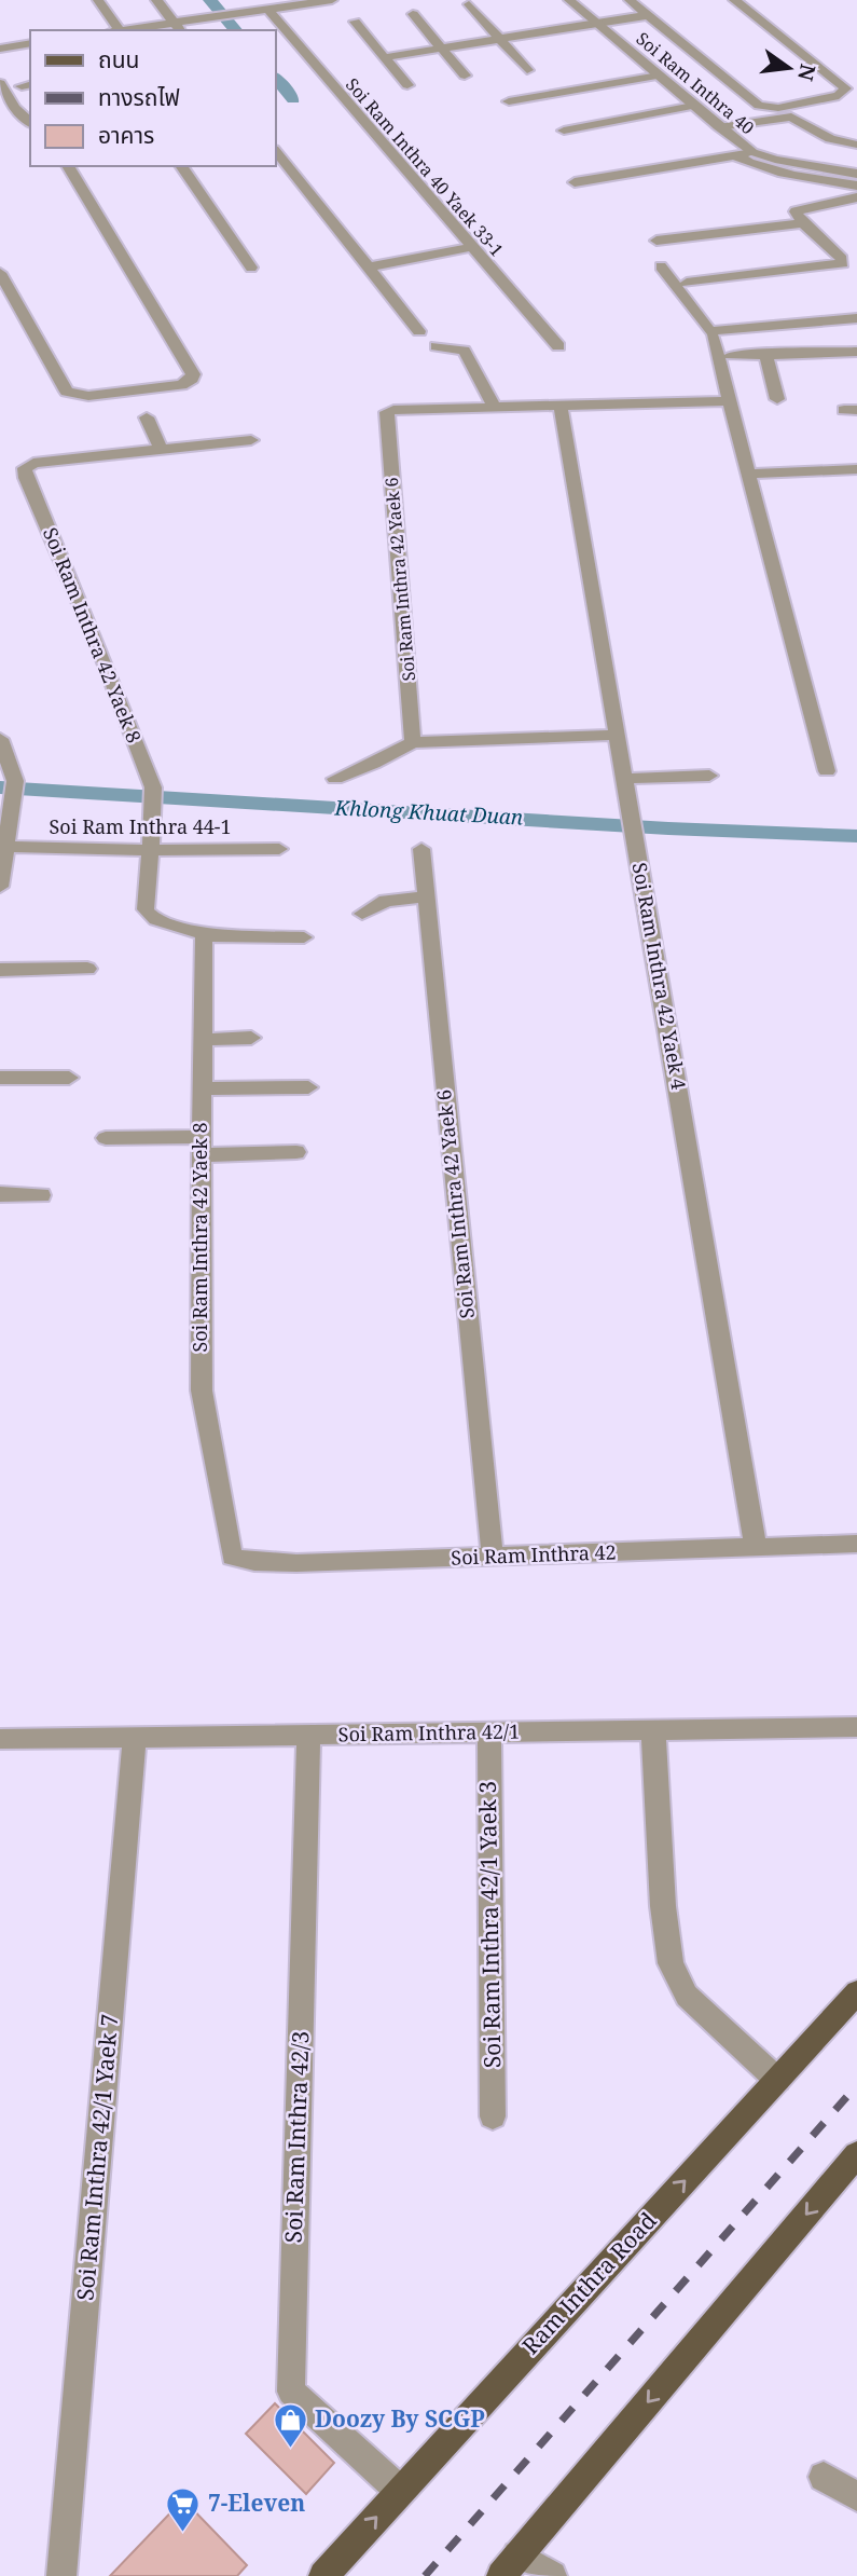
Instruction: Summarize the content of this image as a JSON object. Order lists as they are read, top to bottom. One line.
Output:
{"streets":{"main road":["Ram Inthra Road"],"street":["Soi Ram Inthra 40","Soi Ram Inthra 40 Yaek 33-1","Soi Ram Inthra 42 Yaek 6","Soi Ram Inthra 42 Yaek 8","Soi Ram Inthra 44-1","Soi Ram Inthra 42 Yaek 4","Soi Ram Inthra 42","Soi Ram Inthra 42/1","Soi Ram Inthra 42/1 Yaek 3","Soi Ram Inthra 42/3","Soi Ram Inthra 42/1 Yaek 7"]},"crossings":[["Soi Ram Inthra 42 Yaek 6","Soi Ram Inthra 42"],["Soi Ram Inthra 42 Yaek 8","Soi Ram Inthra 44-1"],["Soi Ram Inthra 42 Yaek 8","Soi Ram Inthra 42"],["Soi Ram Inthra 42 Yaek 4","Soi Ram Inthra 42"],["Soi Ram Inthra 42/1","Soi Ram Inthra 42/1 Yaek 3"],["Soi Ram Inthra 42/1","Soi Ram Inthra 42/3"],["Soi Ram Inthra 42/1","Soi Ram Inthra 42/1 Yaek 7"],["Soi Ram Inthra 42/3","Ram Inthra Road"]],"water":["Khlong Khuat Duan"],"places":{"shop":["Doozy By SCGP"],"supermarket":["7-Eleven"]},"legend":["ถนน","ทางรถไฟ","อาคาร"],"north":"right"}
